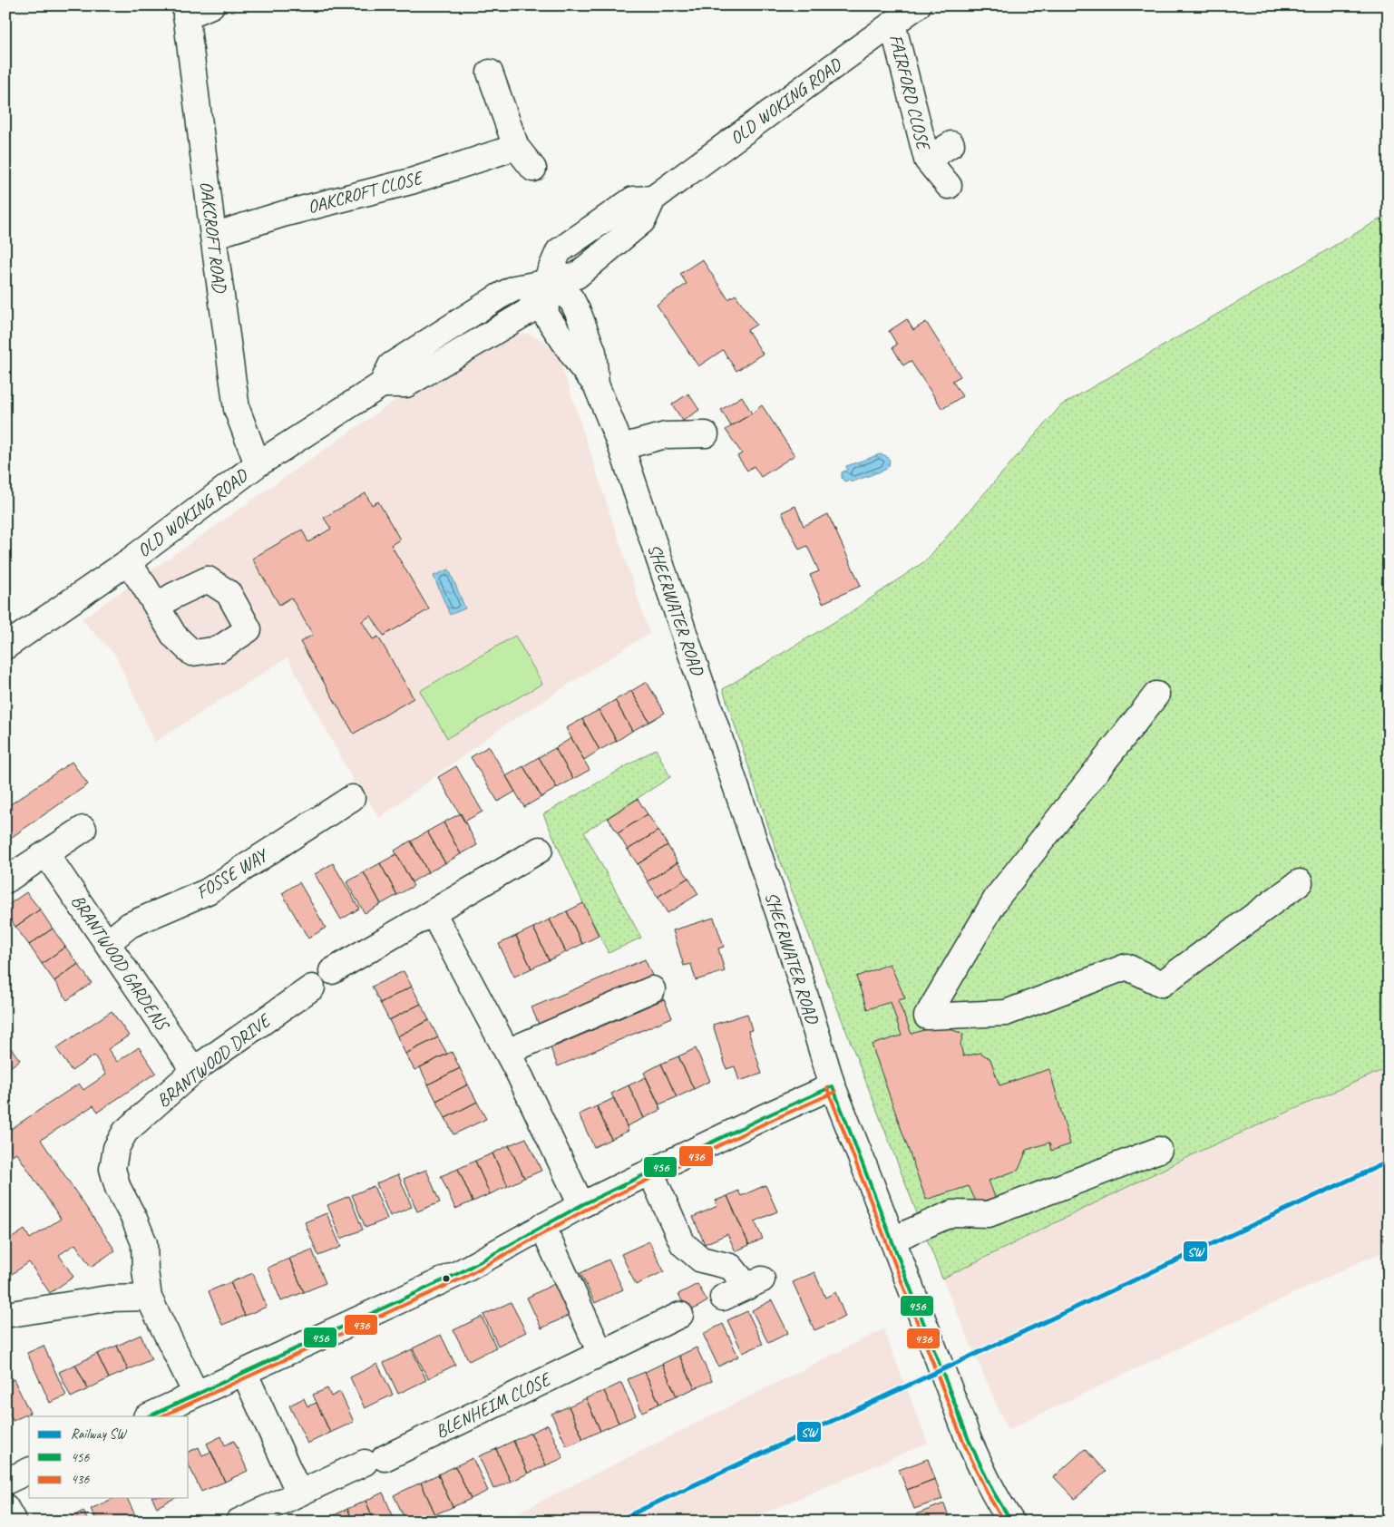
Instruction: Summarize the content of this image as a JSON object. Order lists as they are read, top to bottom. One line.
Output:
{"streets":{"street":["FAIRFORD CLOSE","OLD WOKING ROAD","OAKCROFT CLOSE","OAKCROFT ROAD","SHEERWATER ROAD","FOSSE WAY","BRANTWOOD GARDENS","BRANTWOOD DRIVE","BLENHEIM CLOSE"]},"crossings":[["FAIRFORD CLOSE","OLD WOKING ROAD"],["OLD WOKING ROAD","OAKCROFT ROAD"],["OLD WOKING ROAD","SHEERWATER ROAD"],["OAKCROFT CLOSE","OAKCROFT ROAD"],["FOSSE WAY","BRANTWOOD GARDENS"],["BRANTWOOD GARDENS","BRANTWOOD DRIVE"]],"lines":["transit line 456","transit line 436","rail line SW"],"legend":["Railway SW","456","436"]}
